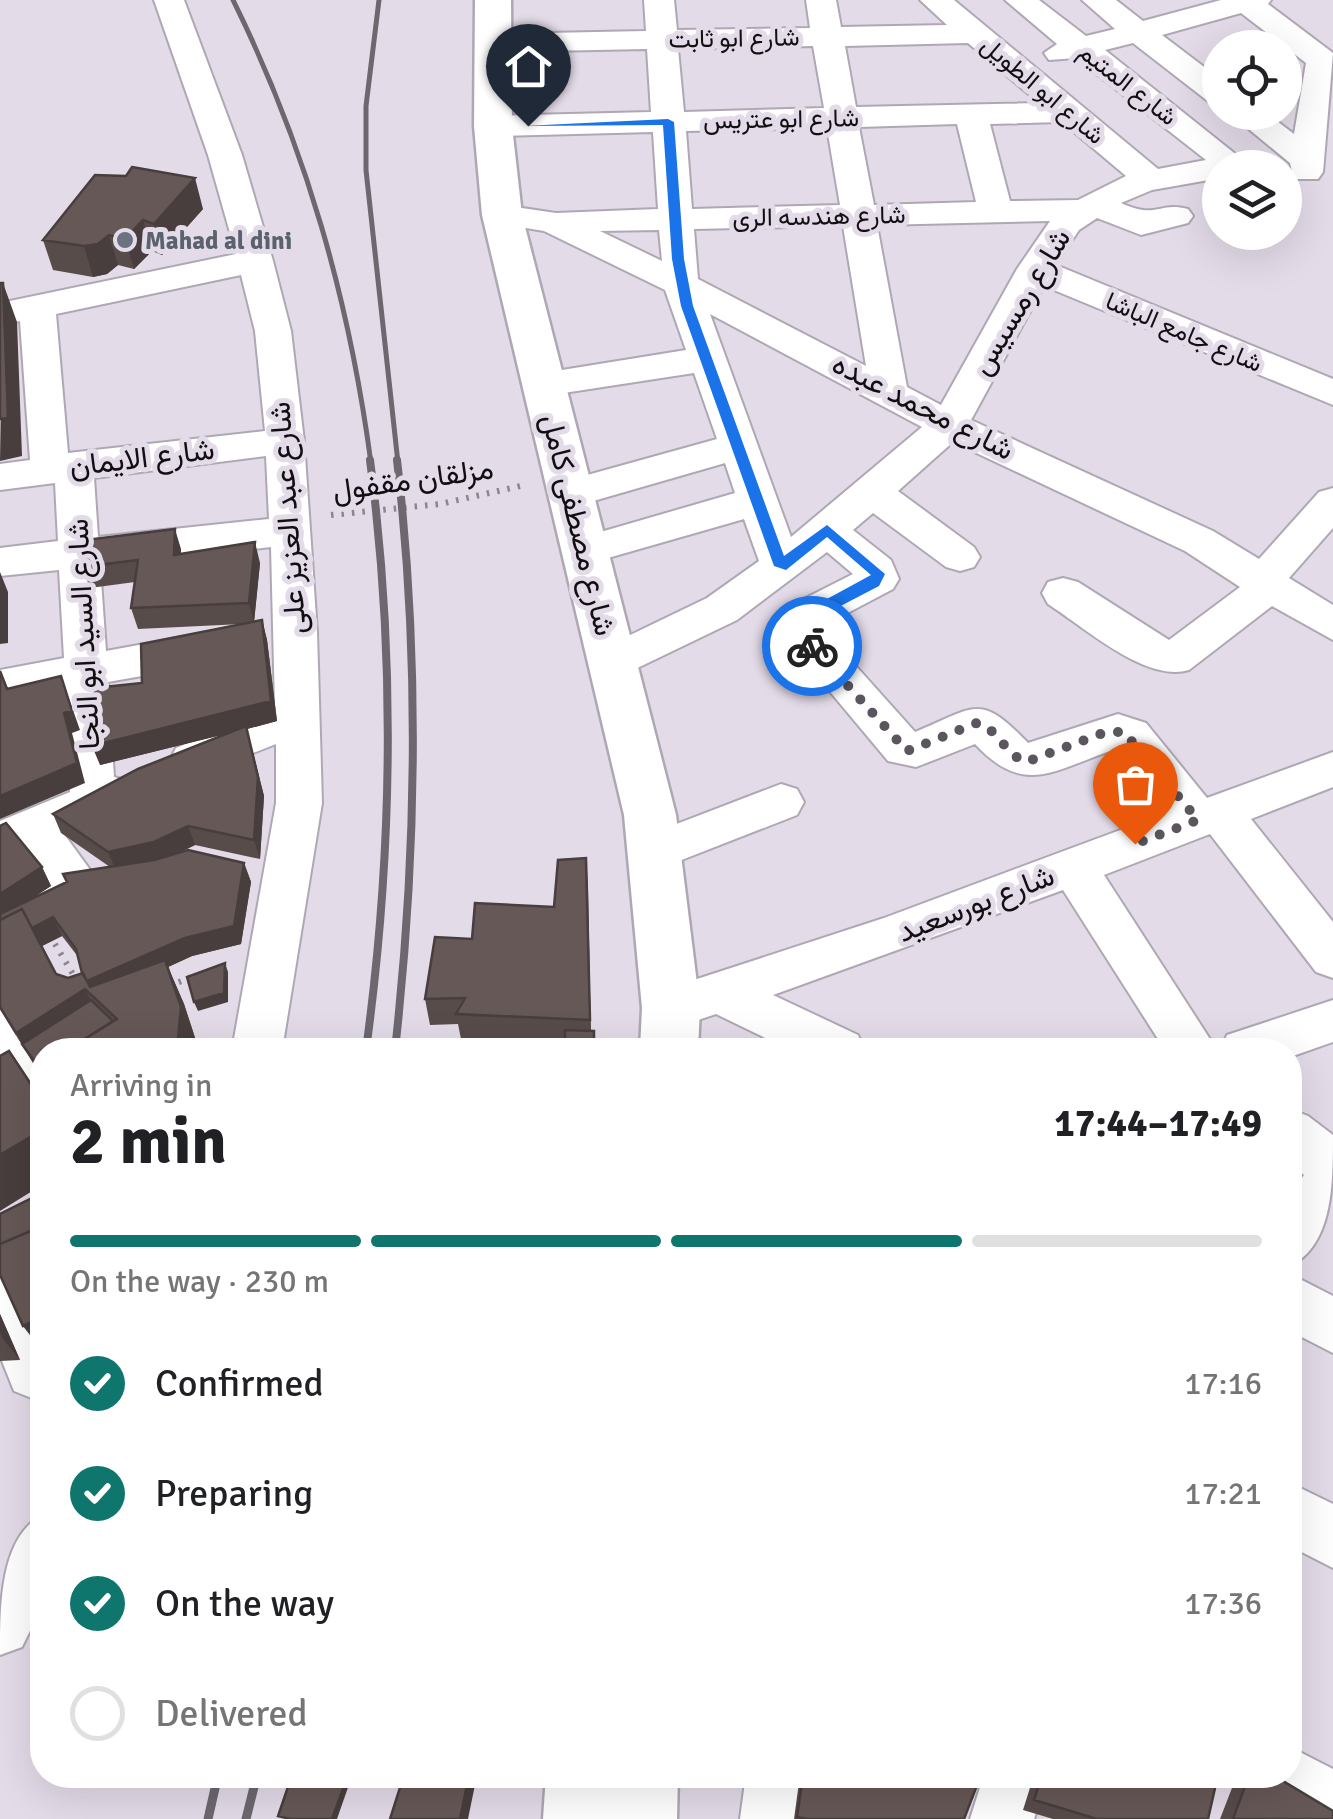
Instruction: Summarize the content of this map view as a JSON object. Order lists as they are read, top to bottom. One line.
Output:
{"streets":{"main road":["شارع مصطفى كامل"],"street":["شارع ابو ثابت","شارع المتيم","شارع ابو الطويل","شارع ابو عتريس","شارع هندسه الرى","شارع رمسيس","شارع جامع الباشا","شارع محمد عبده","شارع الايمان","شارع عبد العزيز على","شارع السيد ابو النجا","شارع بورسعيد"],"path":["مزلقان مقفول"]},"crossings":[["شارع ابو ثابت","شارع ابو الطويل"],["شارع ابو ثابت","شارع مصطفى كامل"],["شارع المتيم","شارع ابو عتريس"],["شارع ابو الطويل","شارع ابو عتريس"],["شارع ابو الطويل","شارع رمسيس"],["شارع ابو عتريس","شارع مصطفى كامل"],["شارع هندسه الرى","شارع رمسيس"],["شارع هندسه الرى","شارع محمد عبده"],["شارع رمسيس","شارع جامع الباشا"],["شارع رمسيس","شارع محمد عبده"],["شارع رمسيس","شارع مصطفى كامل"],["شارع محمد عبده","شارع مصطفى كامل"],["شارع الايمان","شارع عبد العزيز على"],["شارع الايمان","شارع السيد ابو النجا"],["مزلقان مقفول","شارع عبد العزيز على"],["مزلقان مقفول","شارع مصطفى كامل"],["شارع مصطفى كامل","شارع بورسعيد"]],"places":["Mahad al dini"],"page":{"heading":["2 min","Arriving in","17:44–17:49"],"bar":"On the way · 230 m","list":[["Confirmed","17:16"],["Preparing","17:21"],["On the way","17:36"],"Delivered"]}}
